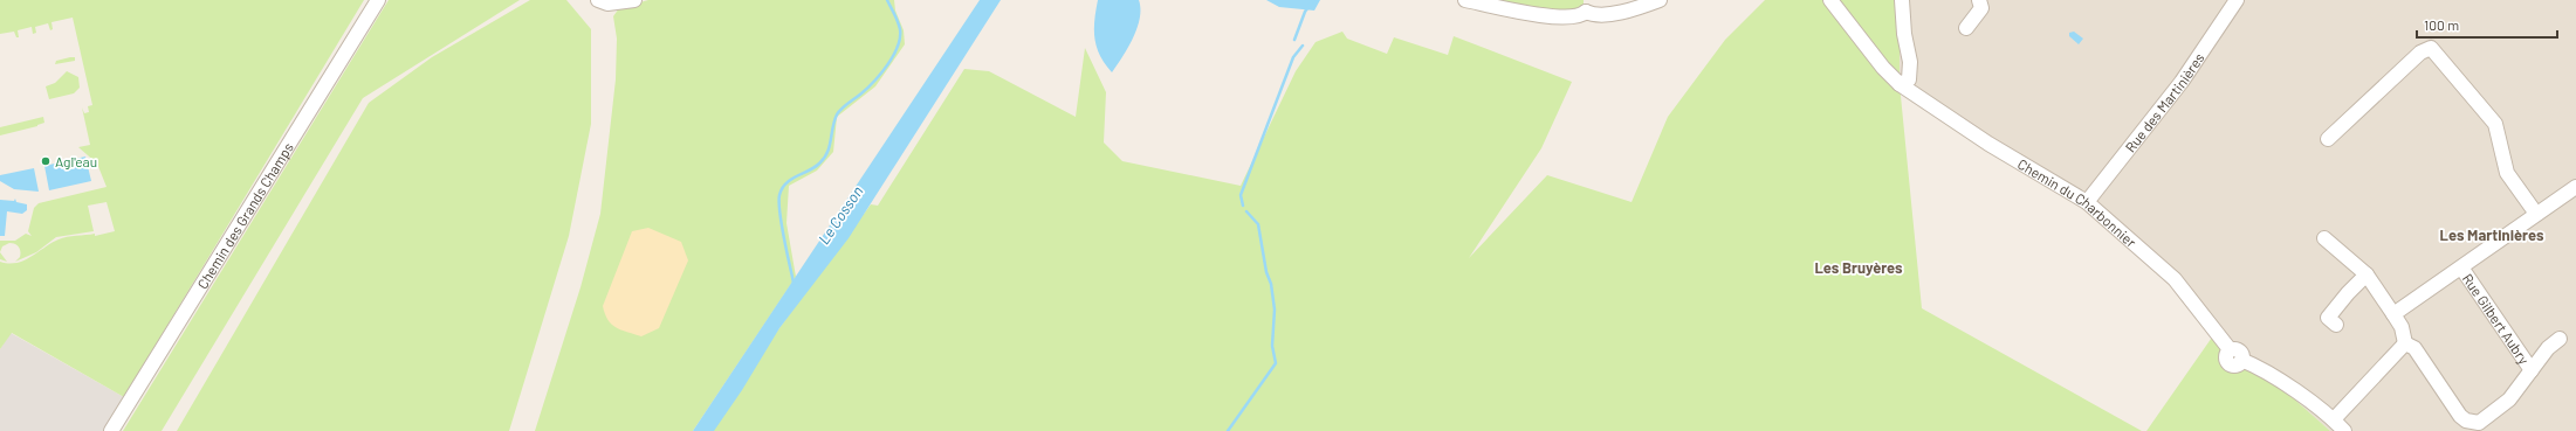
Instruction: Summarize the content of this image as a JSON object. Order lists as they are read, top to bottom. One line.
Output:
{"streets":{"street":["Rue des Martinières","Chemin du Charbonnier","Chemin des Grands Champs","Rue Gilbert Aubry"]},"crossings":[["Rue des Martinières","Chemin du Charbonnier"]],"districts":["Les Martinières","Les Bruyères"],"water":["Le Cosson"],"places":["Agl'eau"],"scale_bar":"100 m"}
